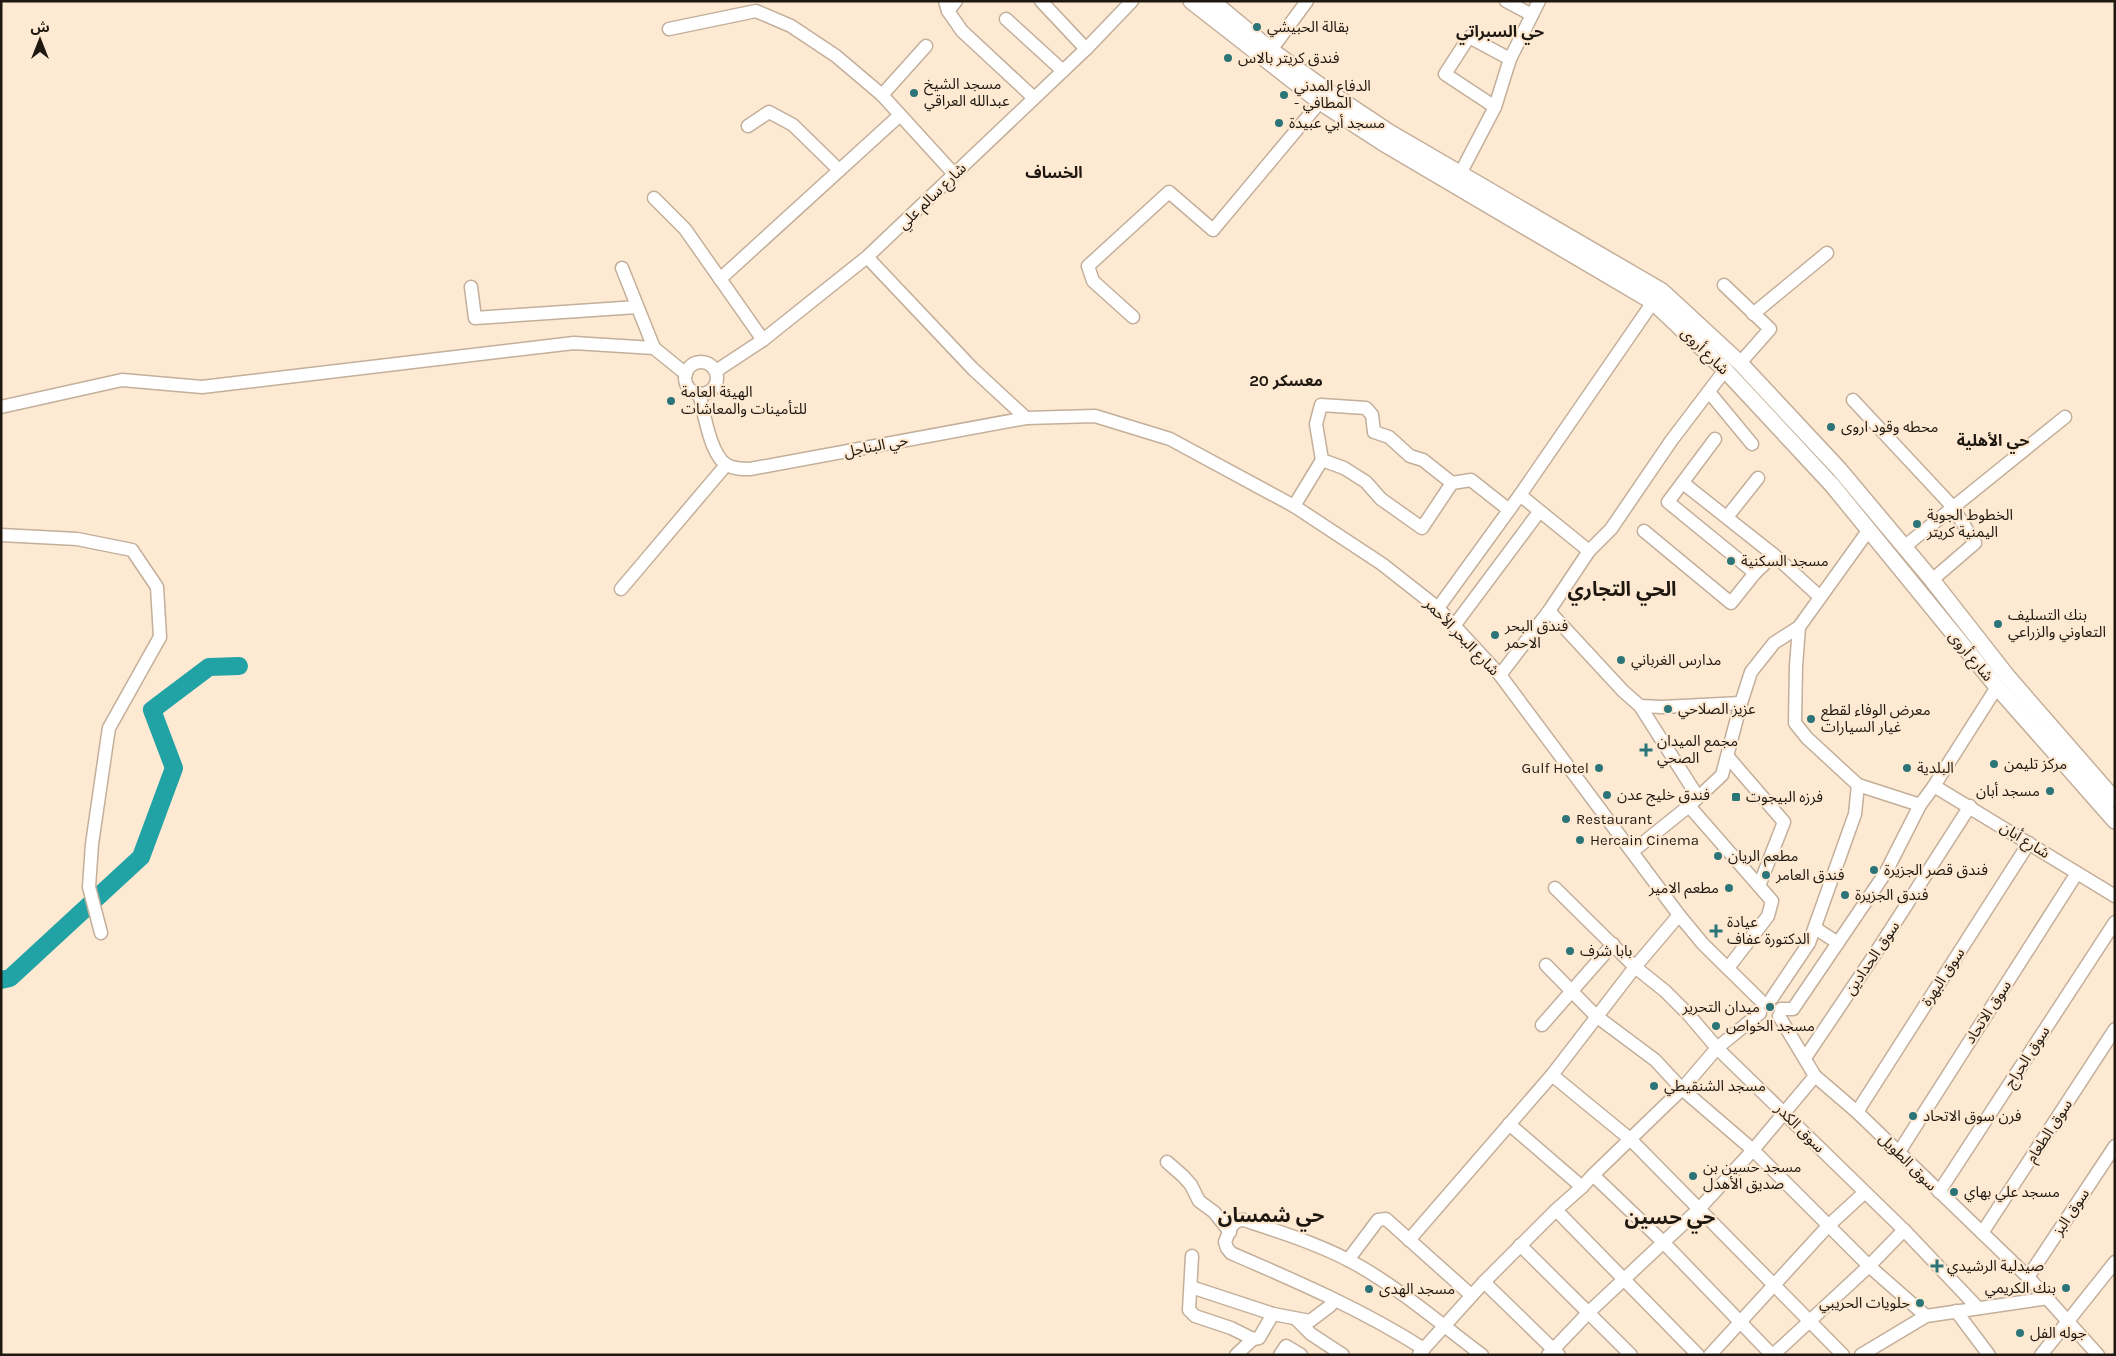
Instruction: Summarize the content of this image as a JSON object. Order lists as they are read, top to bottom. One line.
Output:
{"streets":{"main road":["شارع أروى"],"street":["شارع سالم علي","حي البناجل","شارع البحر الأحمر","شارع أبان","سوق الحدادين","سوق البهرة","سوق الاتحاد","سوق الحراج","سوق الكدر","سوق الطعام","سوق الطويل","سوق البز"]},"crossings":[["حي البناجل","شارع البحر الأحمر"],["شارع البحر الأحمر","سوق الطويل"],["شارع أبان","سوق الحدادين"],["شارع أبان","سوق البهرة"],["شارع أبان","سوق الاتحاد"],["سوق الحدادين","سوق الطويل"],["سوق البهرة","سوق الطويل"],["سوق الاتحاد","سوق الطويل"],["سوق الحراج","سوق الطويل"],["سوق الطعام","سوق الطويل"],["سوق الطويل","سوق البز"]],"districts":["حي السبراتي","الخساف","معسكر 20","حي الأهلية","الحي التجاري","حي شمسان","حي حسين"],"places":{"other":["بقالة الحبيشي","فندق كريتر بالاس","مسجد الشيخ عبدالله العراقي","الدفاع المدني - المطافي","مسجد أبي عبيدة","الهيئة العامة للتأمينات والمعاشات","محطه وقود اروى","الخطوط الجوية اليمنية كريتر","مسجد السكنية","بنك التسليف التعاوني والزراعي","فندق البحر الاحمر","مدارس الغرباني","عزيز الصلاحي","معرض الوفاء لقطع غيار السيارات","مركز تليمن","Gulf Hotel","البلدية","مسجد أبان","فندق خليج عدن","Restaurant","Hercain Cinema","مطعم الريان","فندق قصر الجزيرة","فندق العامر","مطعم الامير","فندق الجزيرة","بابا شرف","ميدان التحرير","مسجد الخواص","مسجد الشنقيطي","فرن سوق الاتحاد","مسجد حسين بن صديق الأهدل","مسجد علي بهاي","بنك الكريمي","مسجد الهدى","حلويات الحريبي","جوله الفل"],"health":["مجمع الميدان الصحي","عيادة الدكتورة عفاف","صيدلية الرشيدي"],"transit":["فرزه البيجوت"]},"north":"top"}
